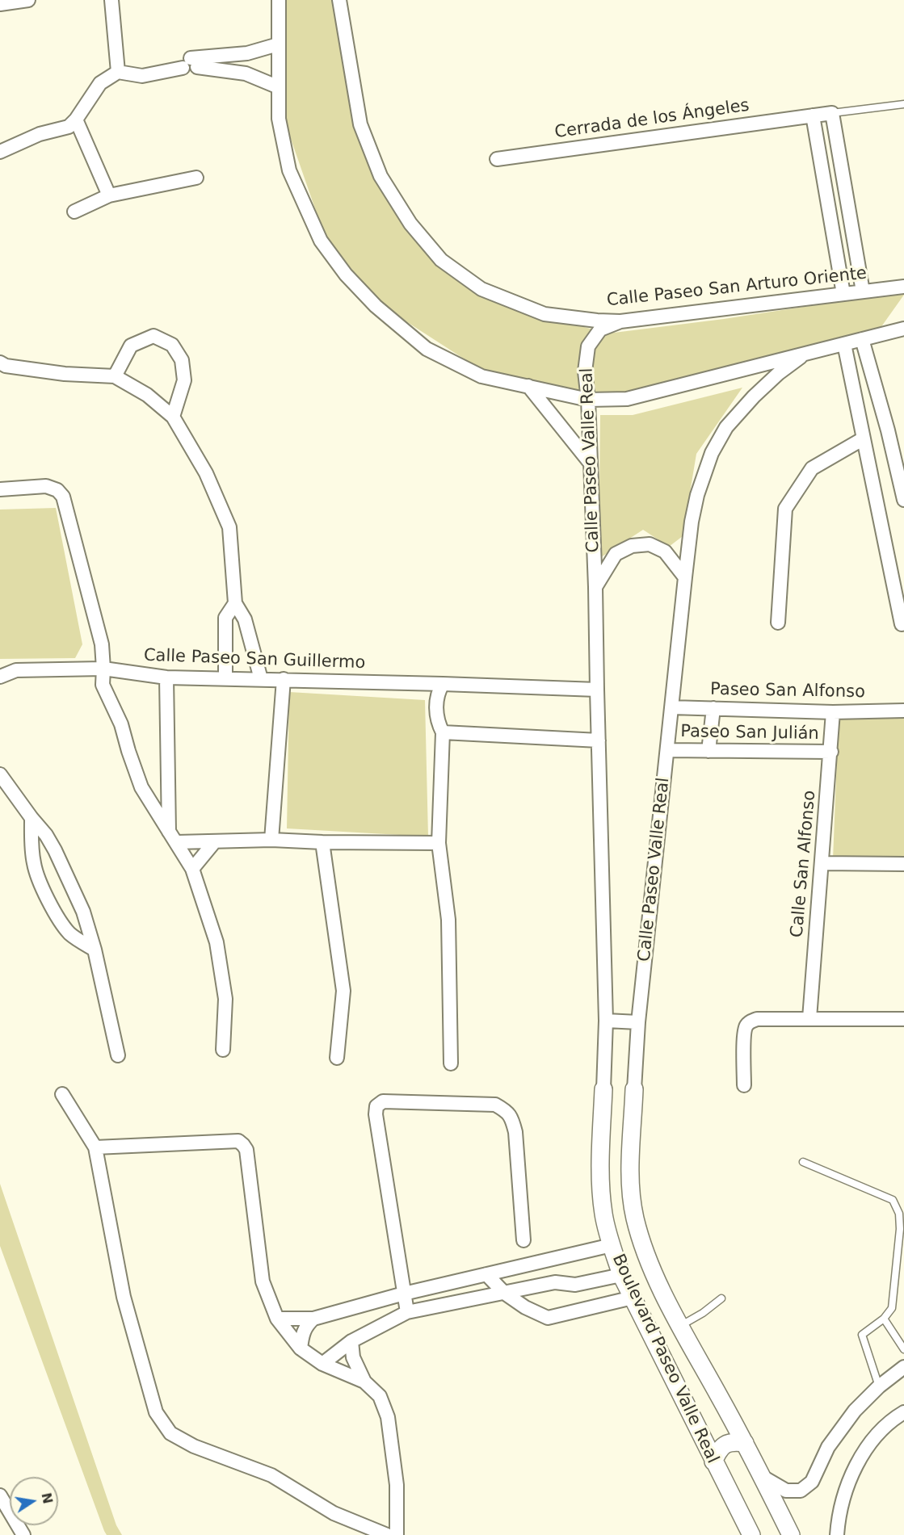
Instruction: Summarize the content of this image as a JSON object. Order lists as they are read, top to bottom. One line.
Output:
{"streets":{"street":["Cerrada de los Ángeles","Calle Paseo San Arturo Oriente","Calle Paseo Valle Real","Calle Paseo San Guillermo","Paseo San Alfonso","Paseo San Julián","Calle San Alfonso","Boulevard Paseo Valle Real"]},"crossings":[["Calle Paseo San Arturo Oriente","Calle Paseo Valle Real"],["Calle Paseo Valle Real","Calle Paseo San Guillermo"],["Calle Paseo Valle Real","Paseo San Alfonso"],["Calle Paseo Valle Real","Paseo San Julián"],["Calle Paseo Valle Real","Boulevard Paseo Valle Real"],["Paseo San Alfonso","Calle San Alfonso"],["Paseo San Julián","Calle San Alfonso"]],"north":"right"}
